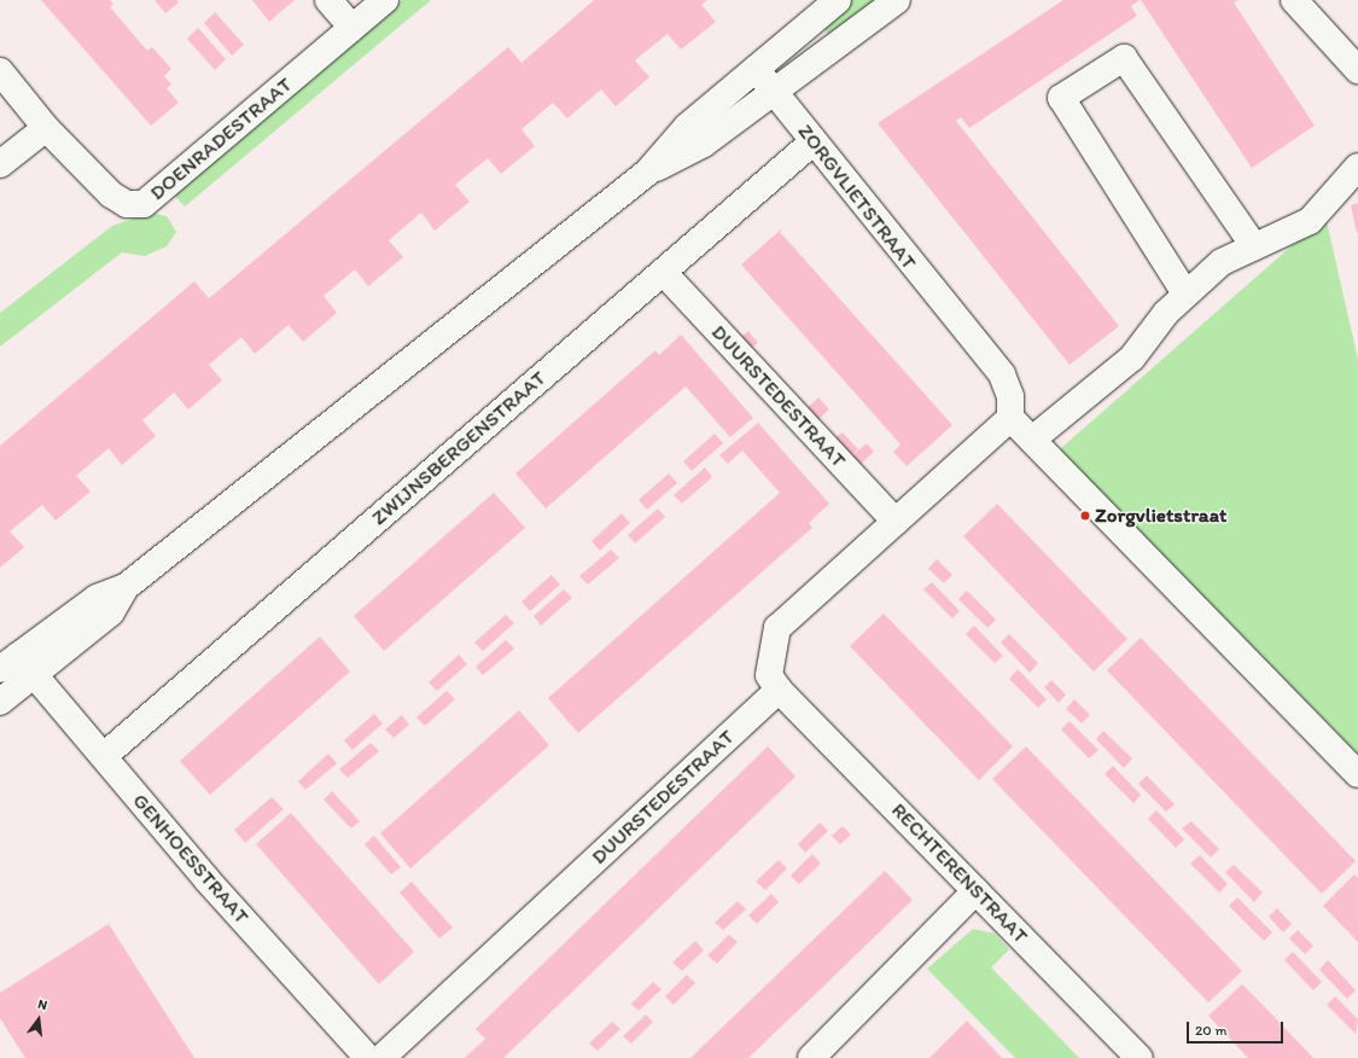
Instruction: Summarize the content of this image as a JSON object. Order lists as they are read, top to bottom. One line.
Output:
{"streets":{"street":["DOENRADESTRAAT","ZORGVLIETSTRAAT","DUURSTEDESTRAAT","ZWIJNSBERGENSTRAAT","GENHOESSTRAAT","RECHTERENSTRAAT"]},"crossings":[["ZORGVLIETSTRAAT","ZWIJNSBERGENSTRAAT"],["DUURSTEDESTRAAT","ZWIJNSBERGENSTRAAT"],["DUURSTEDESTRAAT","RECHTERENSTRAAT"],["ZWIJNSBERGENSTRAAT","GENHOESSTRAAT"]],"places":["Zorgvlietstraat"],"scale_bar":"20 m","north":"top"}
